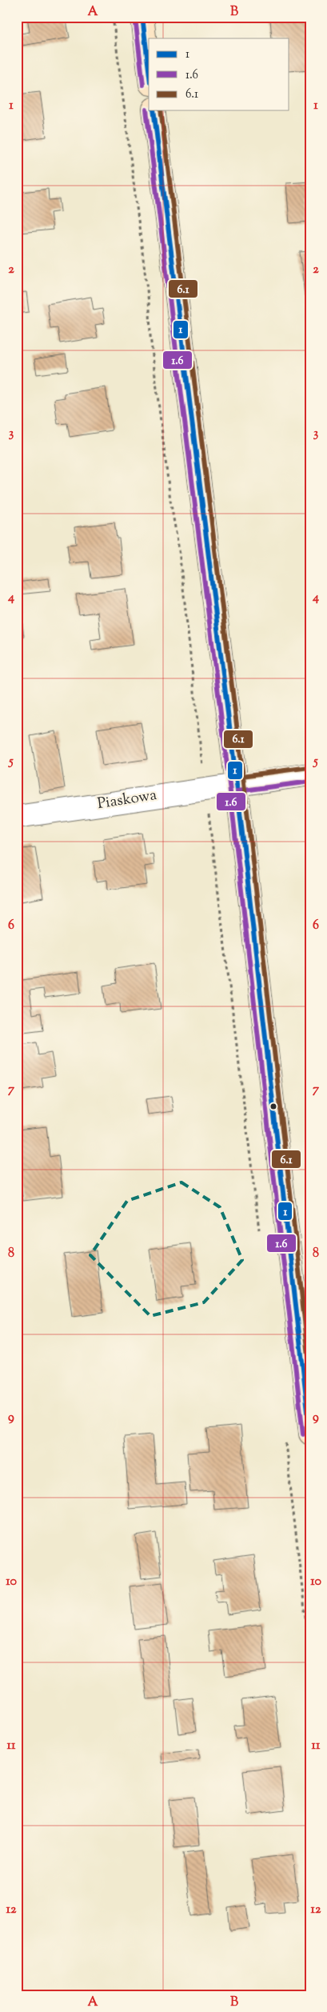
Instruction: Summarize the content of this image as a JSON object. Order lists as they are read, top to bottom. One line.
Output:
{"streets":{"street":["Piaskowa"]},"lines":["transit line 1","transit line 1.6","transit line 6.1"],"legend":["1","1.6","6.1"],"grid":{"columns":["A","B"],"rows":["1","2","3","4","5","6","7","8","9","10","11","12"]}}
